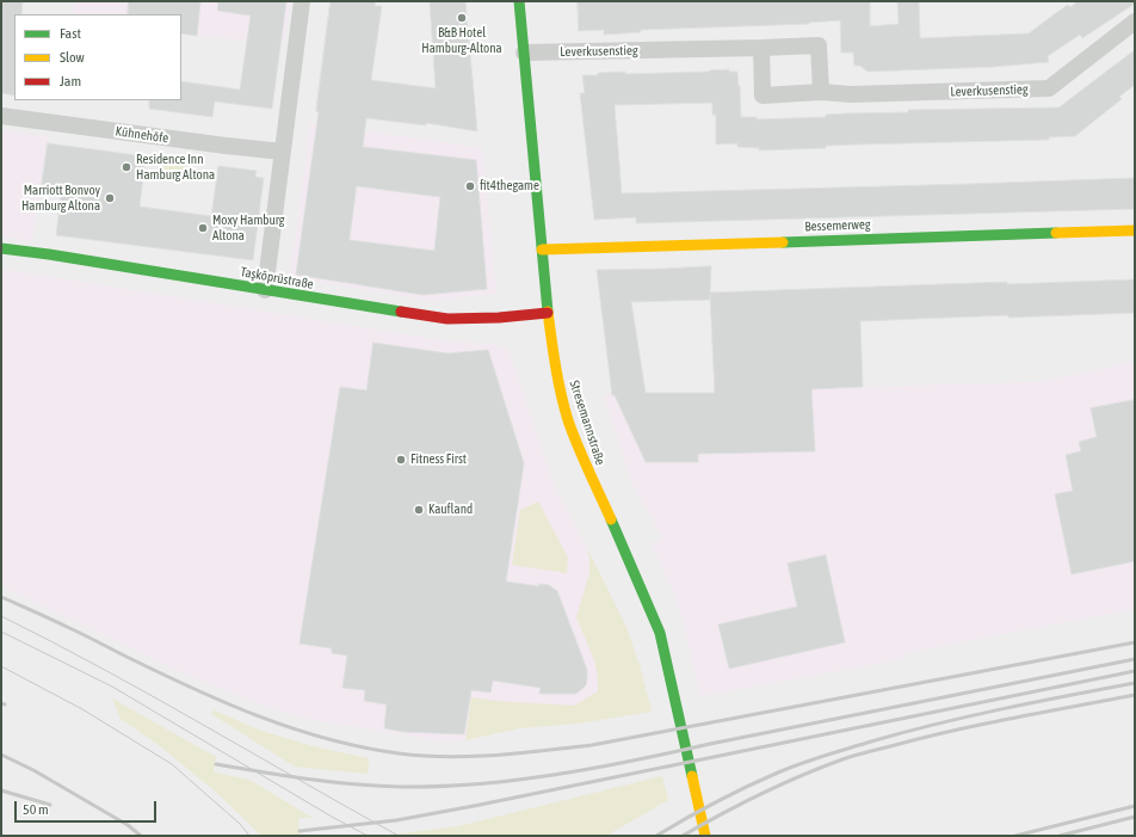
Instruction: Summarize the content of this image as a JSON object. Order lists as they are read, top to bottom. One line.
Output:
{"streets":{"street":["Leverkusenstieg","Kühnehöfe","Bessemerweg","Taşköprüstraße","Stresemannstraße"]},"crossings":[["Leverkusenstieg","Stresemannstraße"],["Bessemerweg","Stresemannstraße"],["Taşköprüstraße","Stresemannstraße"]],"places":["B&B Hotel Hamburg-Altona","Residence Inn Hamburg Altona","fit4thegame","Marriott Bonvoy Hamburg Altona","Moxy Hamburg Altona","Fitness First","Kaufland"],"legend":["Fast","Slow","Jam"],"scale_bar":"50 m"}
